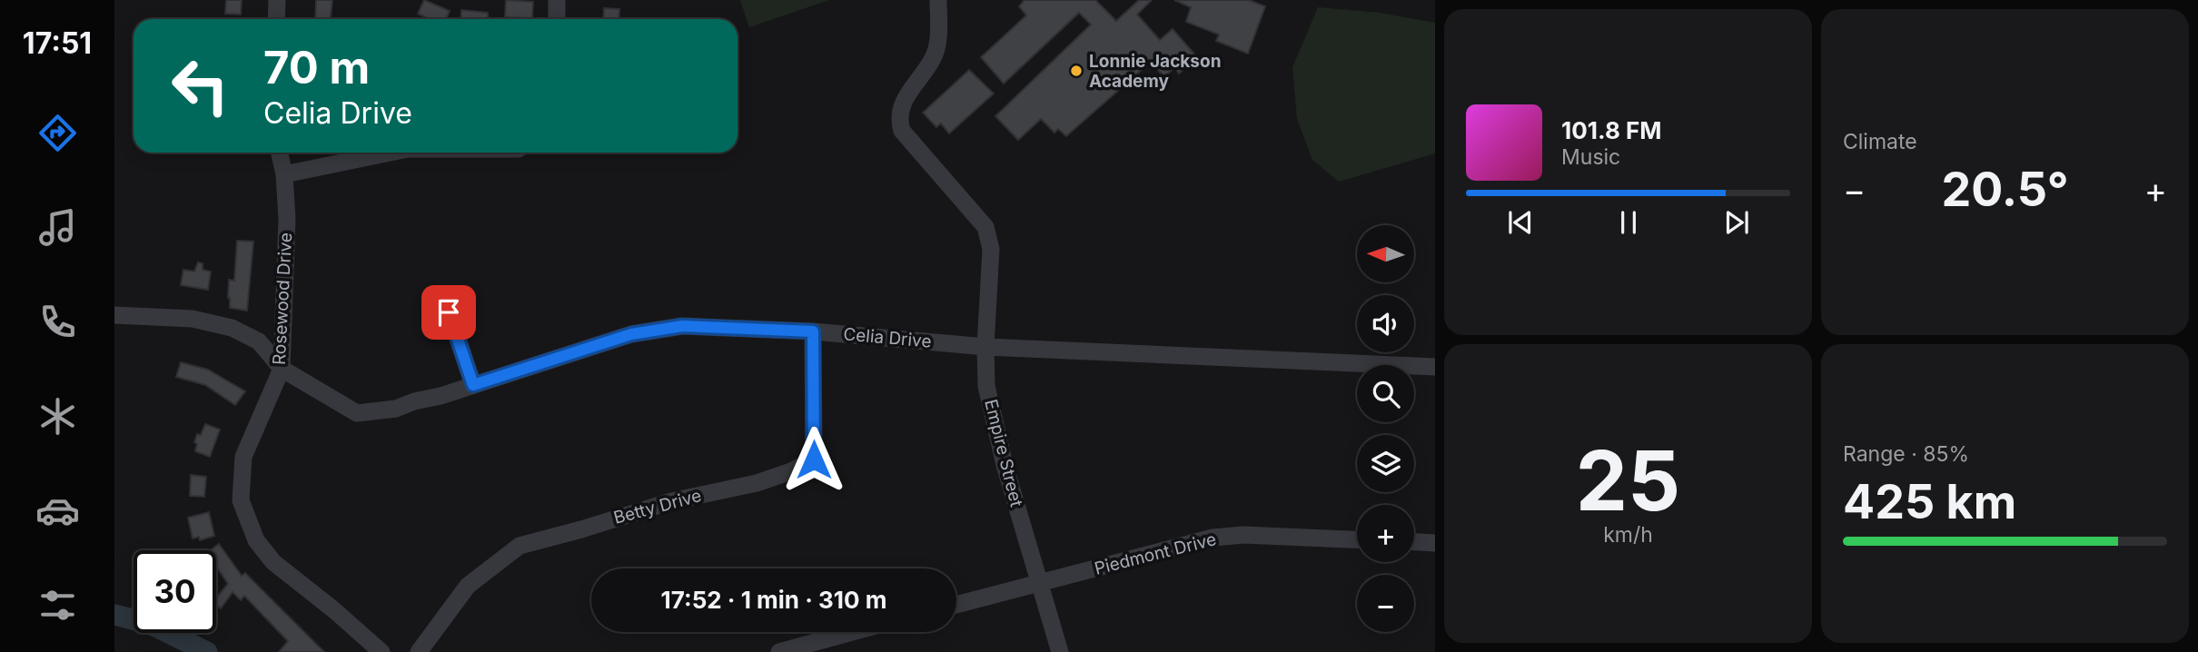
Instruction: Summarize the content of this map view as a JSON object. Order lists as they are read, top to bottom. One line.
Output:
{"streets":{"street":["Rosewood Drive","Celia Drive","Empire Street","Betty Drive","Piedmont Drive"]},"crossings":[["Rosewood Drive","Celia Drive"],["Celia Drive","Empire Street"],["Celia Drive","Betty Drive"],["Empire Street","Piedmont Drive"]],"places":["Lonnie Jackson Academy"],"north":"left","page":{"tabs":"17:51","tile":["Climate",["25","km/h"],["Range · 85%","425 km"]],"turn":["70 m","Celia Drive"],"song":["101.8 FM","Music"],"heat":["−","20.5°","+"],"map_buttons":["+","−"],"limit":"30","trip":"17:52 · 1 min · 310 m"}}
